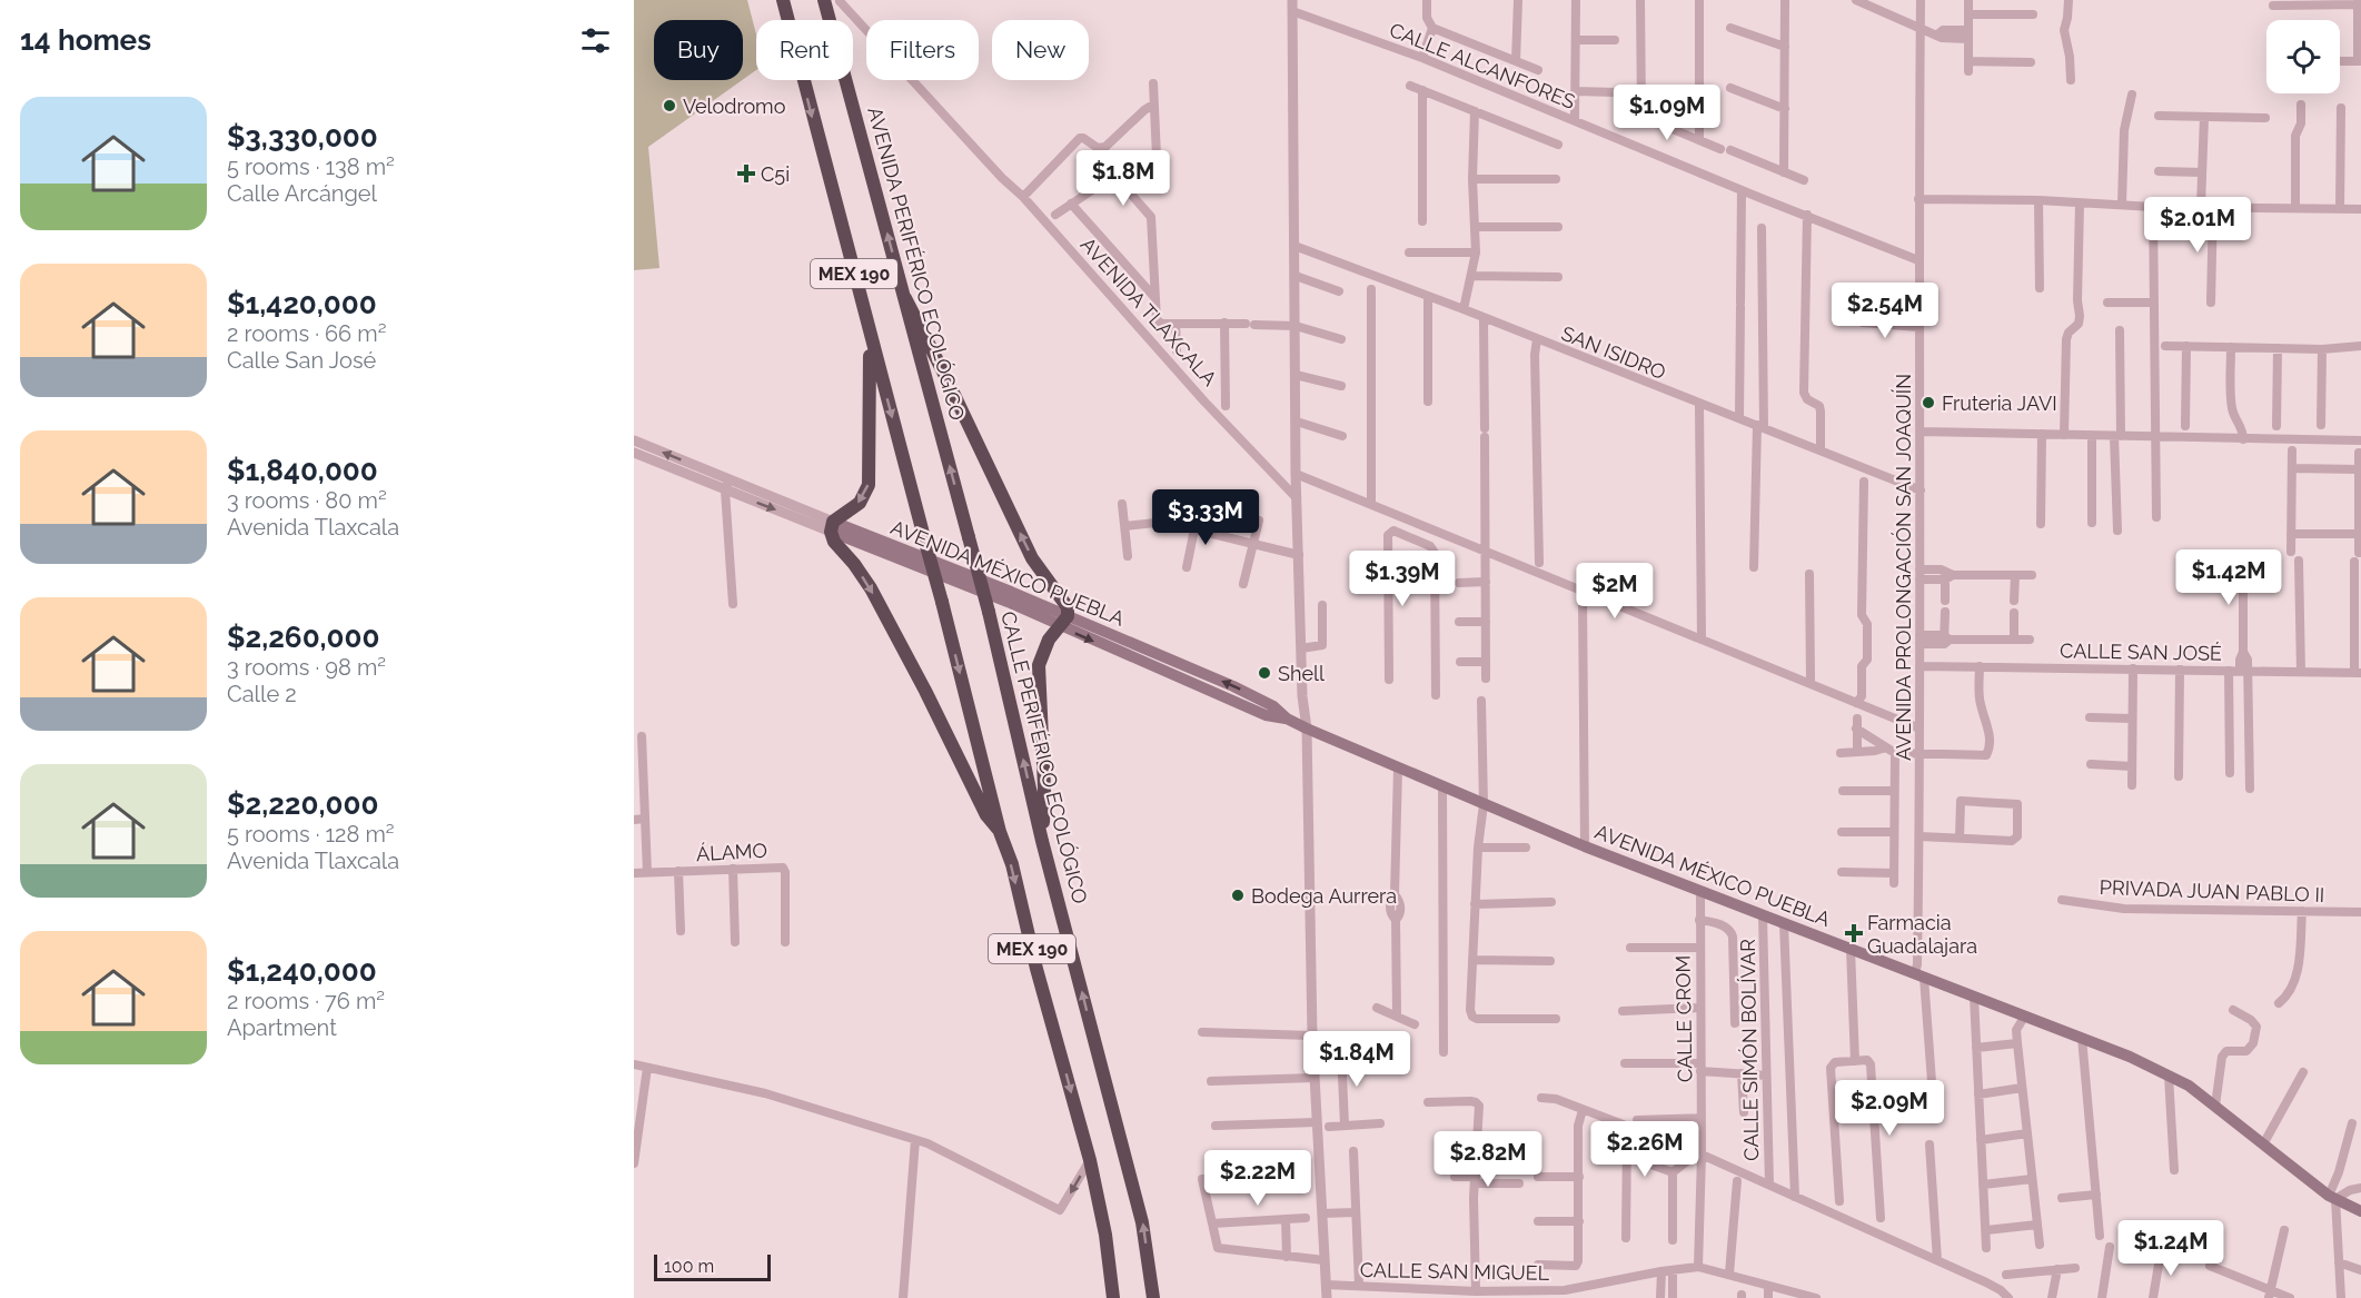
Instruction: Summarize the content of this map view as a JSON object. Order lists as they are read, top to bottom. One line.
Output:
{"streets":{"highway":["AVENIDA PERIFÉRICO ECOLÓGICO","MEX 190","CALLE PERIFÉRICO ECOLÓGICO"],"main road":["AVENIDA MÉXICO PUEBLA"],"street":["CALLE ALCANFORES","AVENIDA TLAXCALA","SAN ISIDRO","AVENIDA PROLONGACIÓN SAN JOAQUÍN","CALLE SAN JOSÉ","ÁLAMO","PRIVADA JUAN PABLO II","CALLE CROM","CALLE SIMÓN BOLÍVAR","CALLE SAN MIGUEL"]},"crossings":[["CALLE ALCANFORES","AVENIDA PROLONGACIÓN SAN JOAQUÍN"],["AVENIDA PERIFÉRICO ECOLÓGICO","CALLE PERIFÉRICO ECOLÓGICO"],["SAN ISIDRO","AVENIDA PROLONGACIÓN SAN JOAQUÍN"],["AVENIDA PROLONGACIÓN SAN JOAQUÍN","AVENIDA MÉXICO PUEBLA"],["AVENIDA PROLONGACIÓN SAN JOAQUÍN","CALLE SAN JOSÉ"],["AVENIDA MÉXICO PUEBLA","CALLE CROM"],["AVENIDA MÉXICO PUEBLA","CALLE SIMÓN BOLÍVAR"],["CALLE CROM","CALLE SAN MIGUEL"]],"places":{"other":["Velodromo","Fruteria JAVI","Shell","Bodega Aurrera"],"health":["C5i","Farmacia Guadalajara"]},"scale_bar":"100 m","page":{"heading":"14 homes","chip":["Buy","Rent","Filters","New"],"list":[{"name":"$3,330,000","note":"5 rooms · 138 m² · Calle Arcángel"},{"name":"$1,420,000","note":"2 rooms · 66 m² · Calle San José"},{"name":"$1,840,000","note":"3 rooms · 80 m² · Avenida Tlaxcala"},{"name":"$2,260,000","note":"3 rooms · 98 m² · Calle 2"},{"name":"$2,220,000","note":"5 rooms · 128 m² · Avenida Tlaxcala"},{"name":"$1,240,000","note":"2 rooms · 76 m² · Apartment"}],"price":["$1.09M","$1.8M","$2.01M","$2.54M","$3.33M","$1.42M","$1.39M","$2M","$1.84M","$2.09M","$2.26M","$2.82M","$2.22M","$1.24M"],"scale":"100 m"}}
